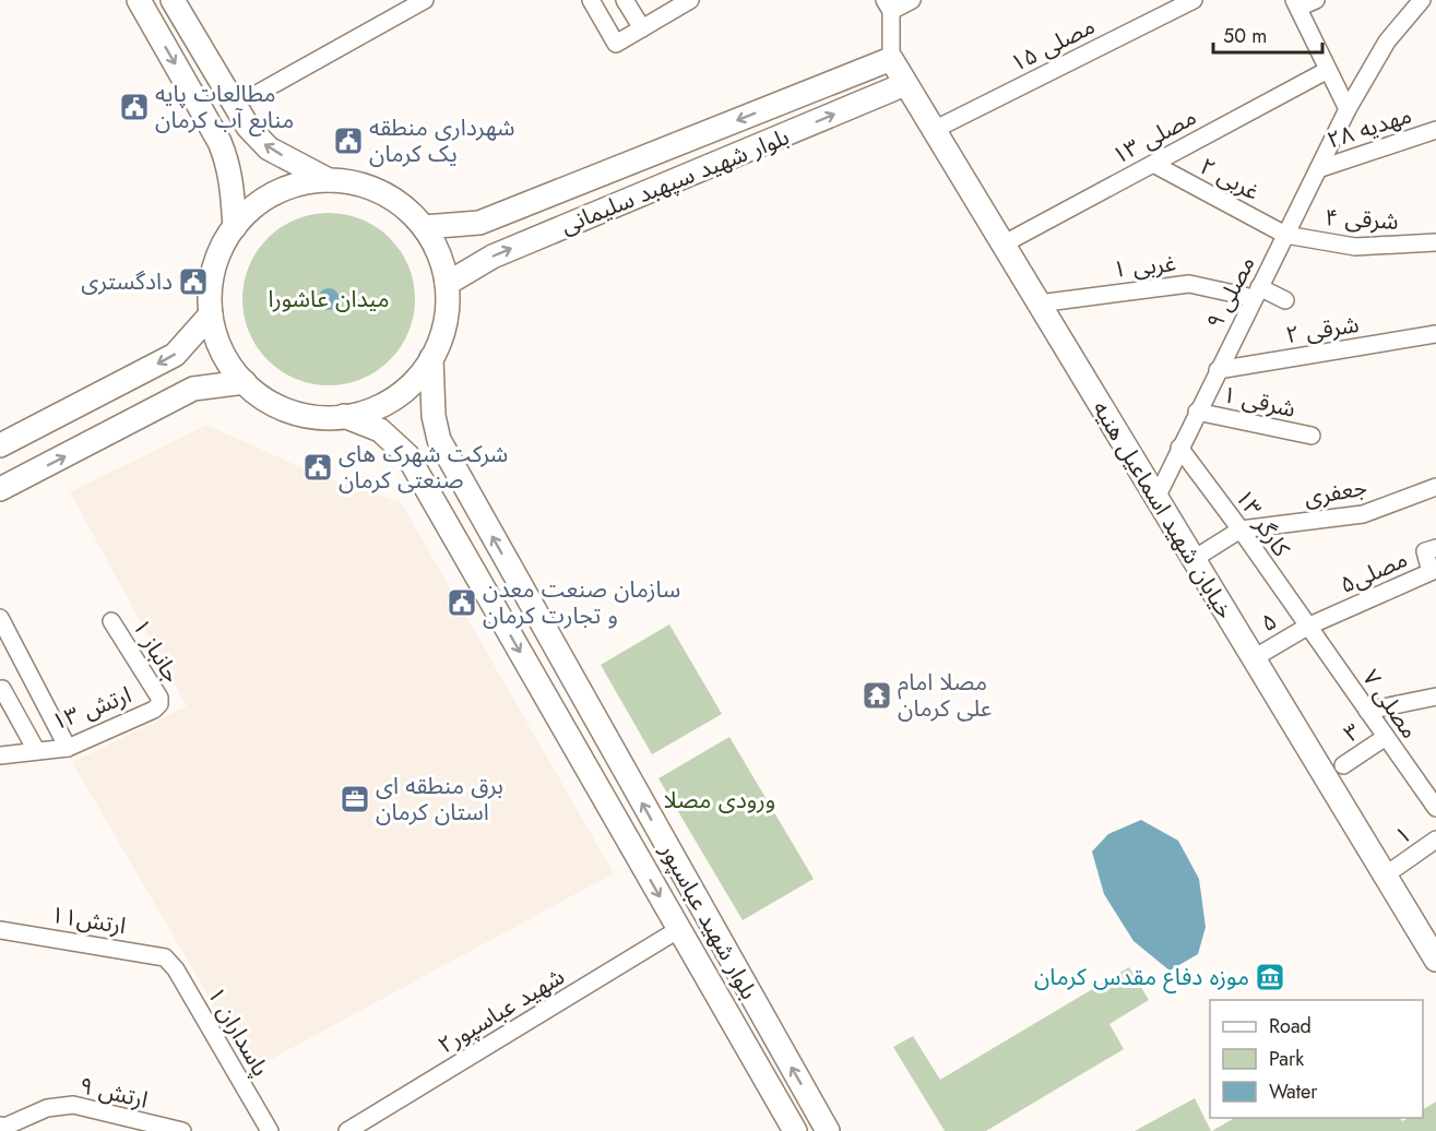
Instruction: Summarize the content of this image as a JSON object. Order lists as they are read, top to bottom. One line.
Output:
{"streets":{"main road":["بلوار شهید سپهبد سلیمانی","خیابان شهید اسماعیل هنیه","بلوار شهید عباسپور"],"street":["مصلی ۱۵","مهدیه ۲۸","مصلی ۱۳","۲ غربی","۴ شرقی","۱ غربی","مصلی ۹","۲ شرقی","۱ شرقی","جعفری","کارگر ۱۳","مصلی۵","۵","جانباز ۱","مصلی ۷","ارتش ۱۳","۳","۱","ارتش۱۱","شهید عباسپور۲","پاسداران ۱","ارتش ۹"]},"crossings":[["مصلی ۱۵","خیابان شهید اسماعیل هنیه"],["مهدیه ۲۸","مصلی ۹"],["مصلی ۱۳","۲ غربی"],["مصلی ۱۳","خیابان شهید اسماعیل هنیه"],["۲ غربی","۴ شرقی"],["۲ غربی","مصلی ۹"],["بلوار شهید سپهبد سلیمانی","خیابان شهید اسماعیل هنیه"],["۴ شرقی","مصلی ۹"],["۱ غربی","مصلی ۹"],["۱ غربی","خیابان شهید اسماعیل هنیه"],["مصلی ۹","۲ شرقی"],["مصلی ۹","۱ شرقی"],["مصلی ۹","خیابان شهید اسماعیل هنیه"],["مصلی ۹","کارگر ۱۳"],["جعفری","کارگر ۱۳"],["خیابان شهید اسماعیل هنیه","۵"],["کارگر ۱۳","مصلی۵"],["کارگر ۱۳","۵"],["کارگر ۱۳","مصلی ۷"],["مصلی۵","۵"],["مصلی۵","مصلی ۷"],["۵","مصلی ۷"],["جانباز ۱","ارتش ۱۳"],["مصلی ۷","۳"],["ارتش۱۱","پاسداران ۱"],["بلوار شهید عباسپور","شهید عباسپور۲"]],"parks":["میدان عاشورا","ورودی مصلا"],"places":{"public building":["مطالعات پایه منابع آب کرمان","شهرداری منطقه یک کرمان","دادگستری","شرکت شهرک های صنعتی کرمان","سازمان صنعت معدن و تجارت کرمان"],"temple":["مصلا امام علی کرمان"],"office":["برق منطقه ای استان کرمان"],"museum":["موزه دفاع مقدس کرمان"]},"legend":["Road","Park","Water"],"scale_bar":"50 m"}
